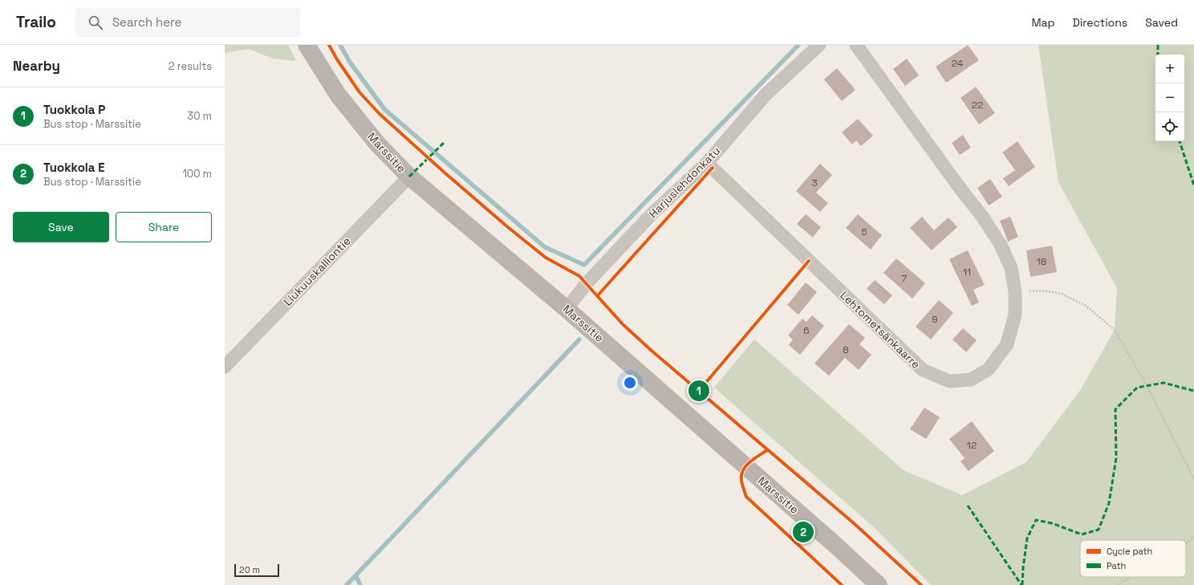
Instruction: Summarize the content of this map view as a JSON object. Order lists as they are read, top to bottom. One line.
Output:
{"streets":{"main road":["Marssitie"],"street":["Harjuslehdonkatu","Liukuuskalliontie","Lehtometsänkaarre"]},"crossings":[["Marssitie","Harjuslehdonkatu"],["Marssitie","Liukuuskalliontie"],["Harjuslehdonkatu","Lehtometsänkaarre"]],"house_numbers":["24","22","3","5","18","11","7","9","6","8","12"],"legend":["Cycle path","Path"],"scale_bar":"20 m","page":{"header":"Trailo","search":"Search here","nav":["Map","Directions","Saved"],"heading":["Nearby","2 results"],"map_buttons":["+","−"],"list":[{"mark":"1","name":"Tuokkola P","note":"Bus stop · Marssitie","value":"30 m"},{"mark":"2","name":"Tuokkola E","note":"Bus stop · Marssitie","value":"100 m"}],"buttons":["Save","Share"],"pins":["1","2"],"scale":"20 m"}}
